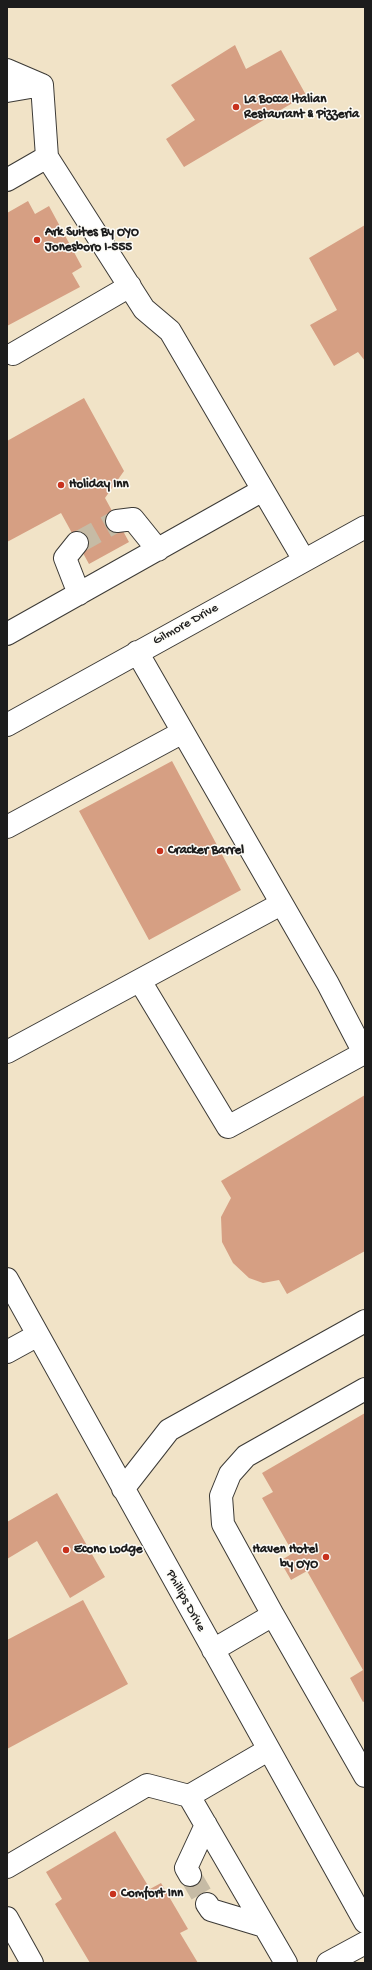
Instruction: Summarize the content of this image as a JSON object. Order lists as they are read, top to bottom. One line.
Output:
{"streets":{"street":["Gilmore Drive","Phillips Drive"]},"places":["La Bocca Italian Restaurant & Pizzeria","Ark Suites By OYO Jonesboro I-555","Holiday Inn","Cracker Barrel","Econo Lodge","Haven Hotel by OYO","Comfort Inn"]}
